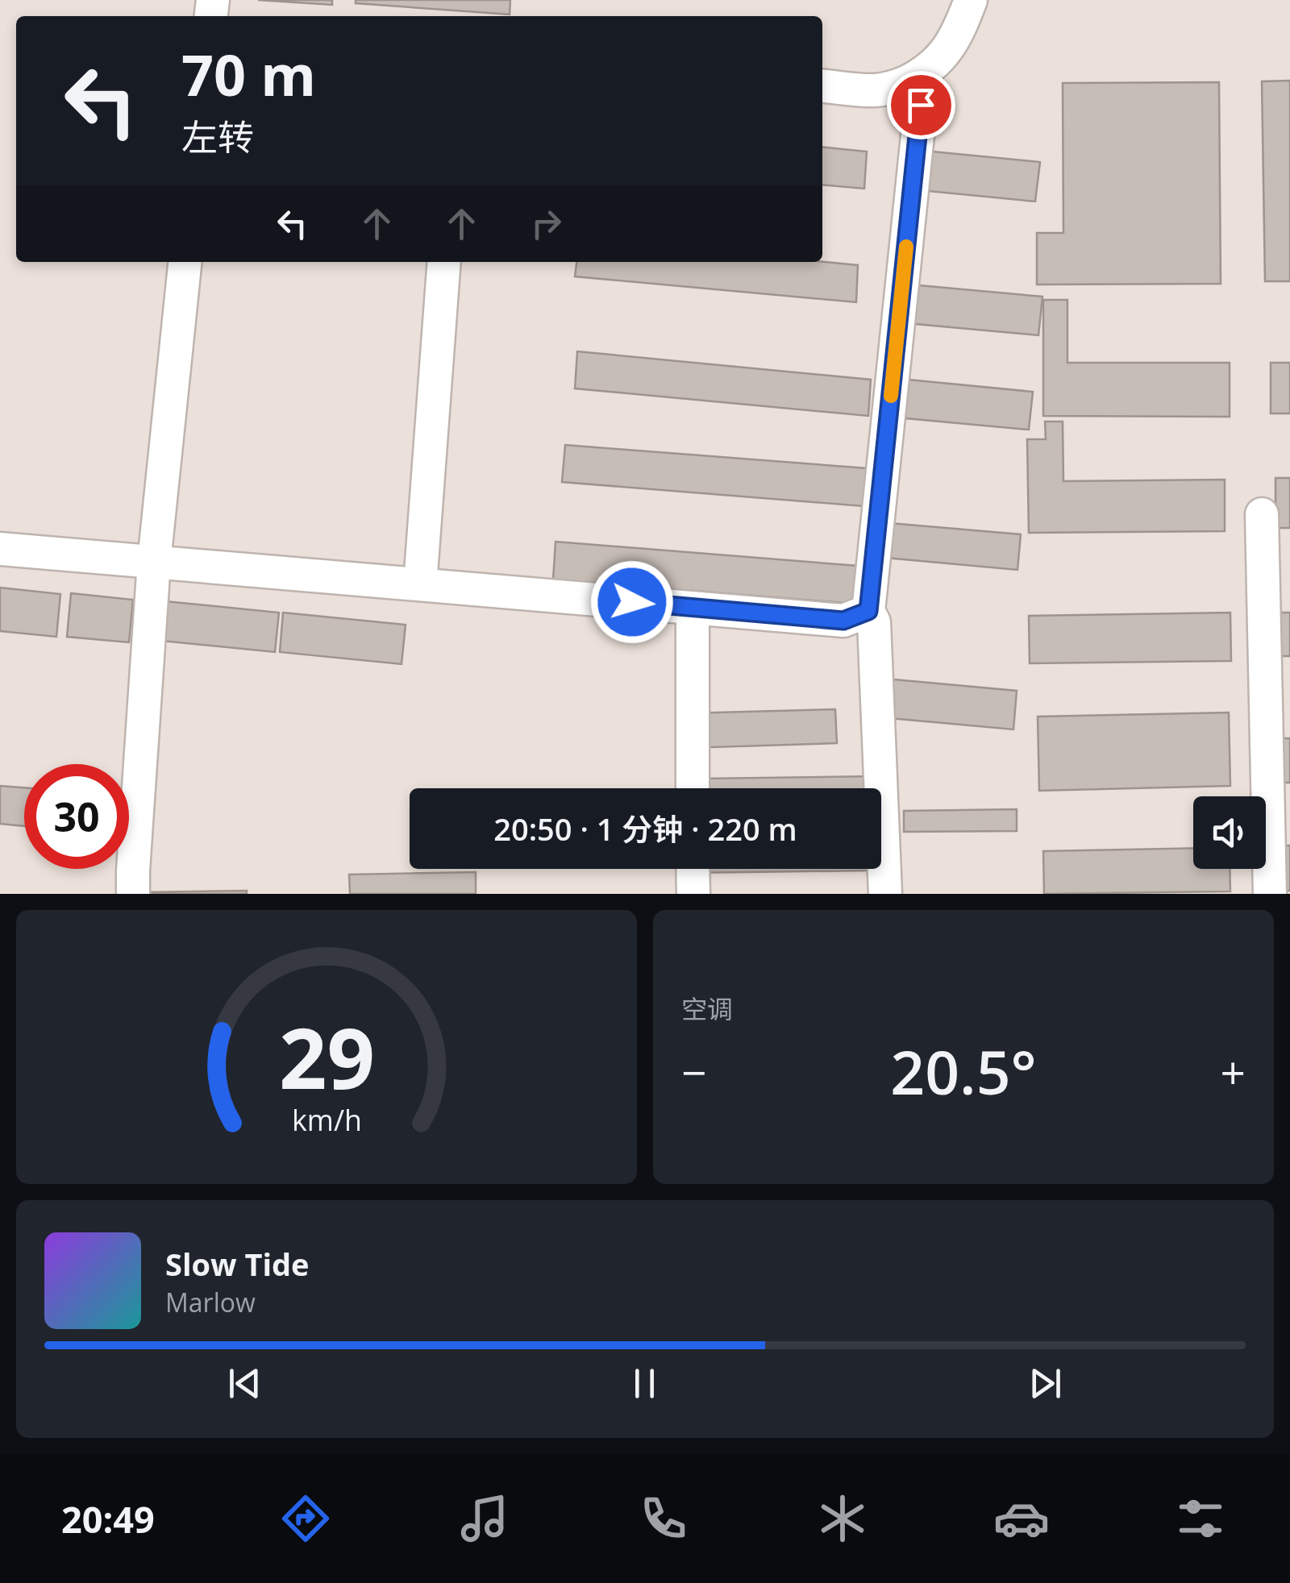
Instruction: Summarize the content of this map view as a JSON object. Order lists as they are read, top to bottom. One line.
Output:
{"page":{"turn":["70 m","左转"],"limit":"30","trip":"20:50 · 1 分钟 · 220 m","tile":"空调","heat":["−","20.5°","+"],"song":["Slow Tide","Marlow"],"tabs":"20:49","gauge":["29","km/h"]}}
